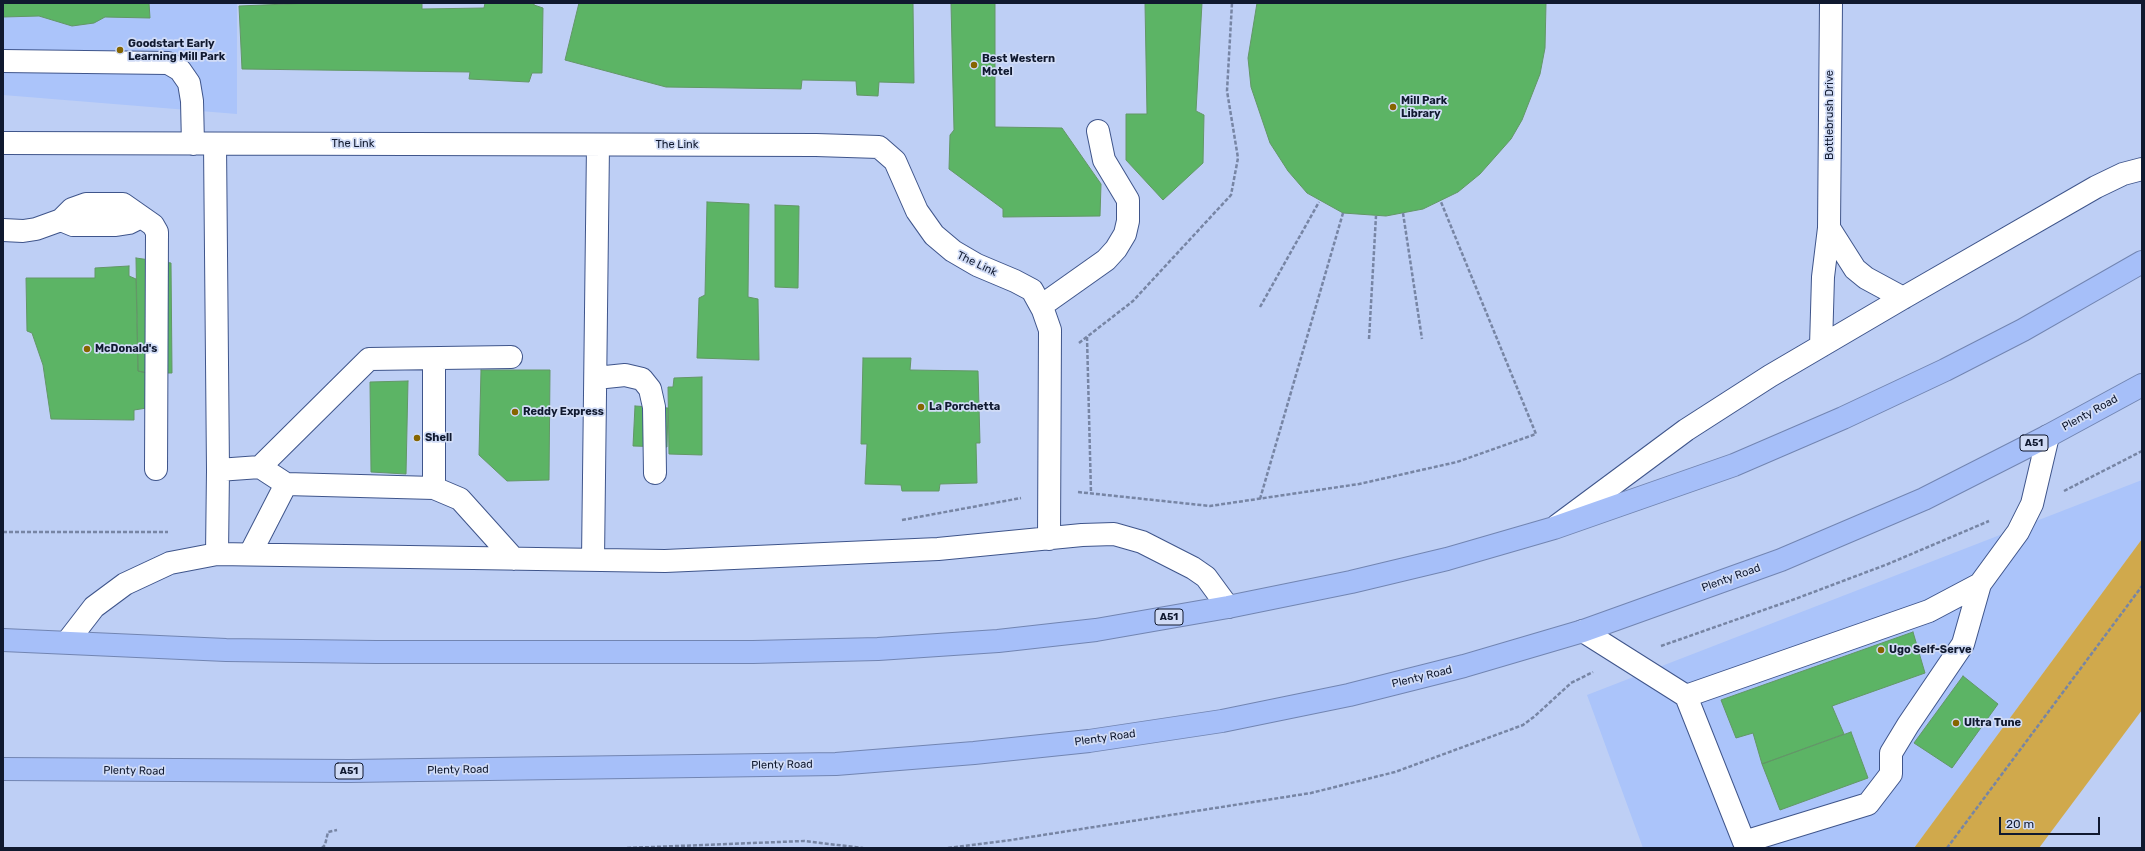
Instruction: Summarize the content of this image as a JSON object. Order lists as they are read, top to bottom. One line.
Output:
{"streets":{"highway":["Plenty Road","A51"],"street":["Bottlebrush Drive","The Link"]},"places":["Goodstart Early Learning Mill Park","Best Western Motel","Mill Park Library","McDonald's","La Porchetta","Reddy Express","Shell","Ugo Self-Serve","Ultra Tune"],"scale_bar":"20 m"}
